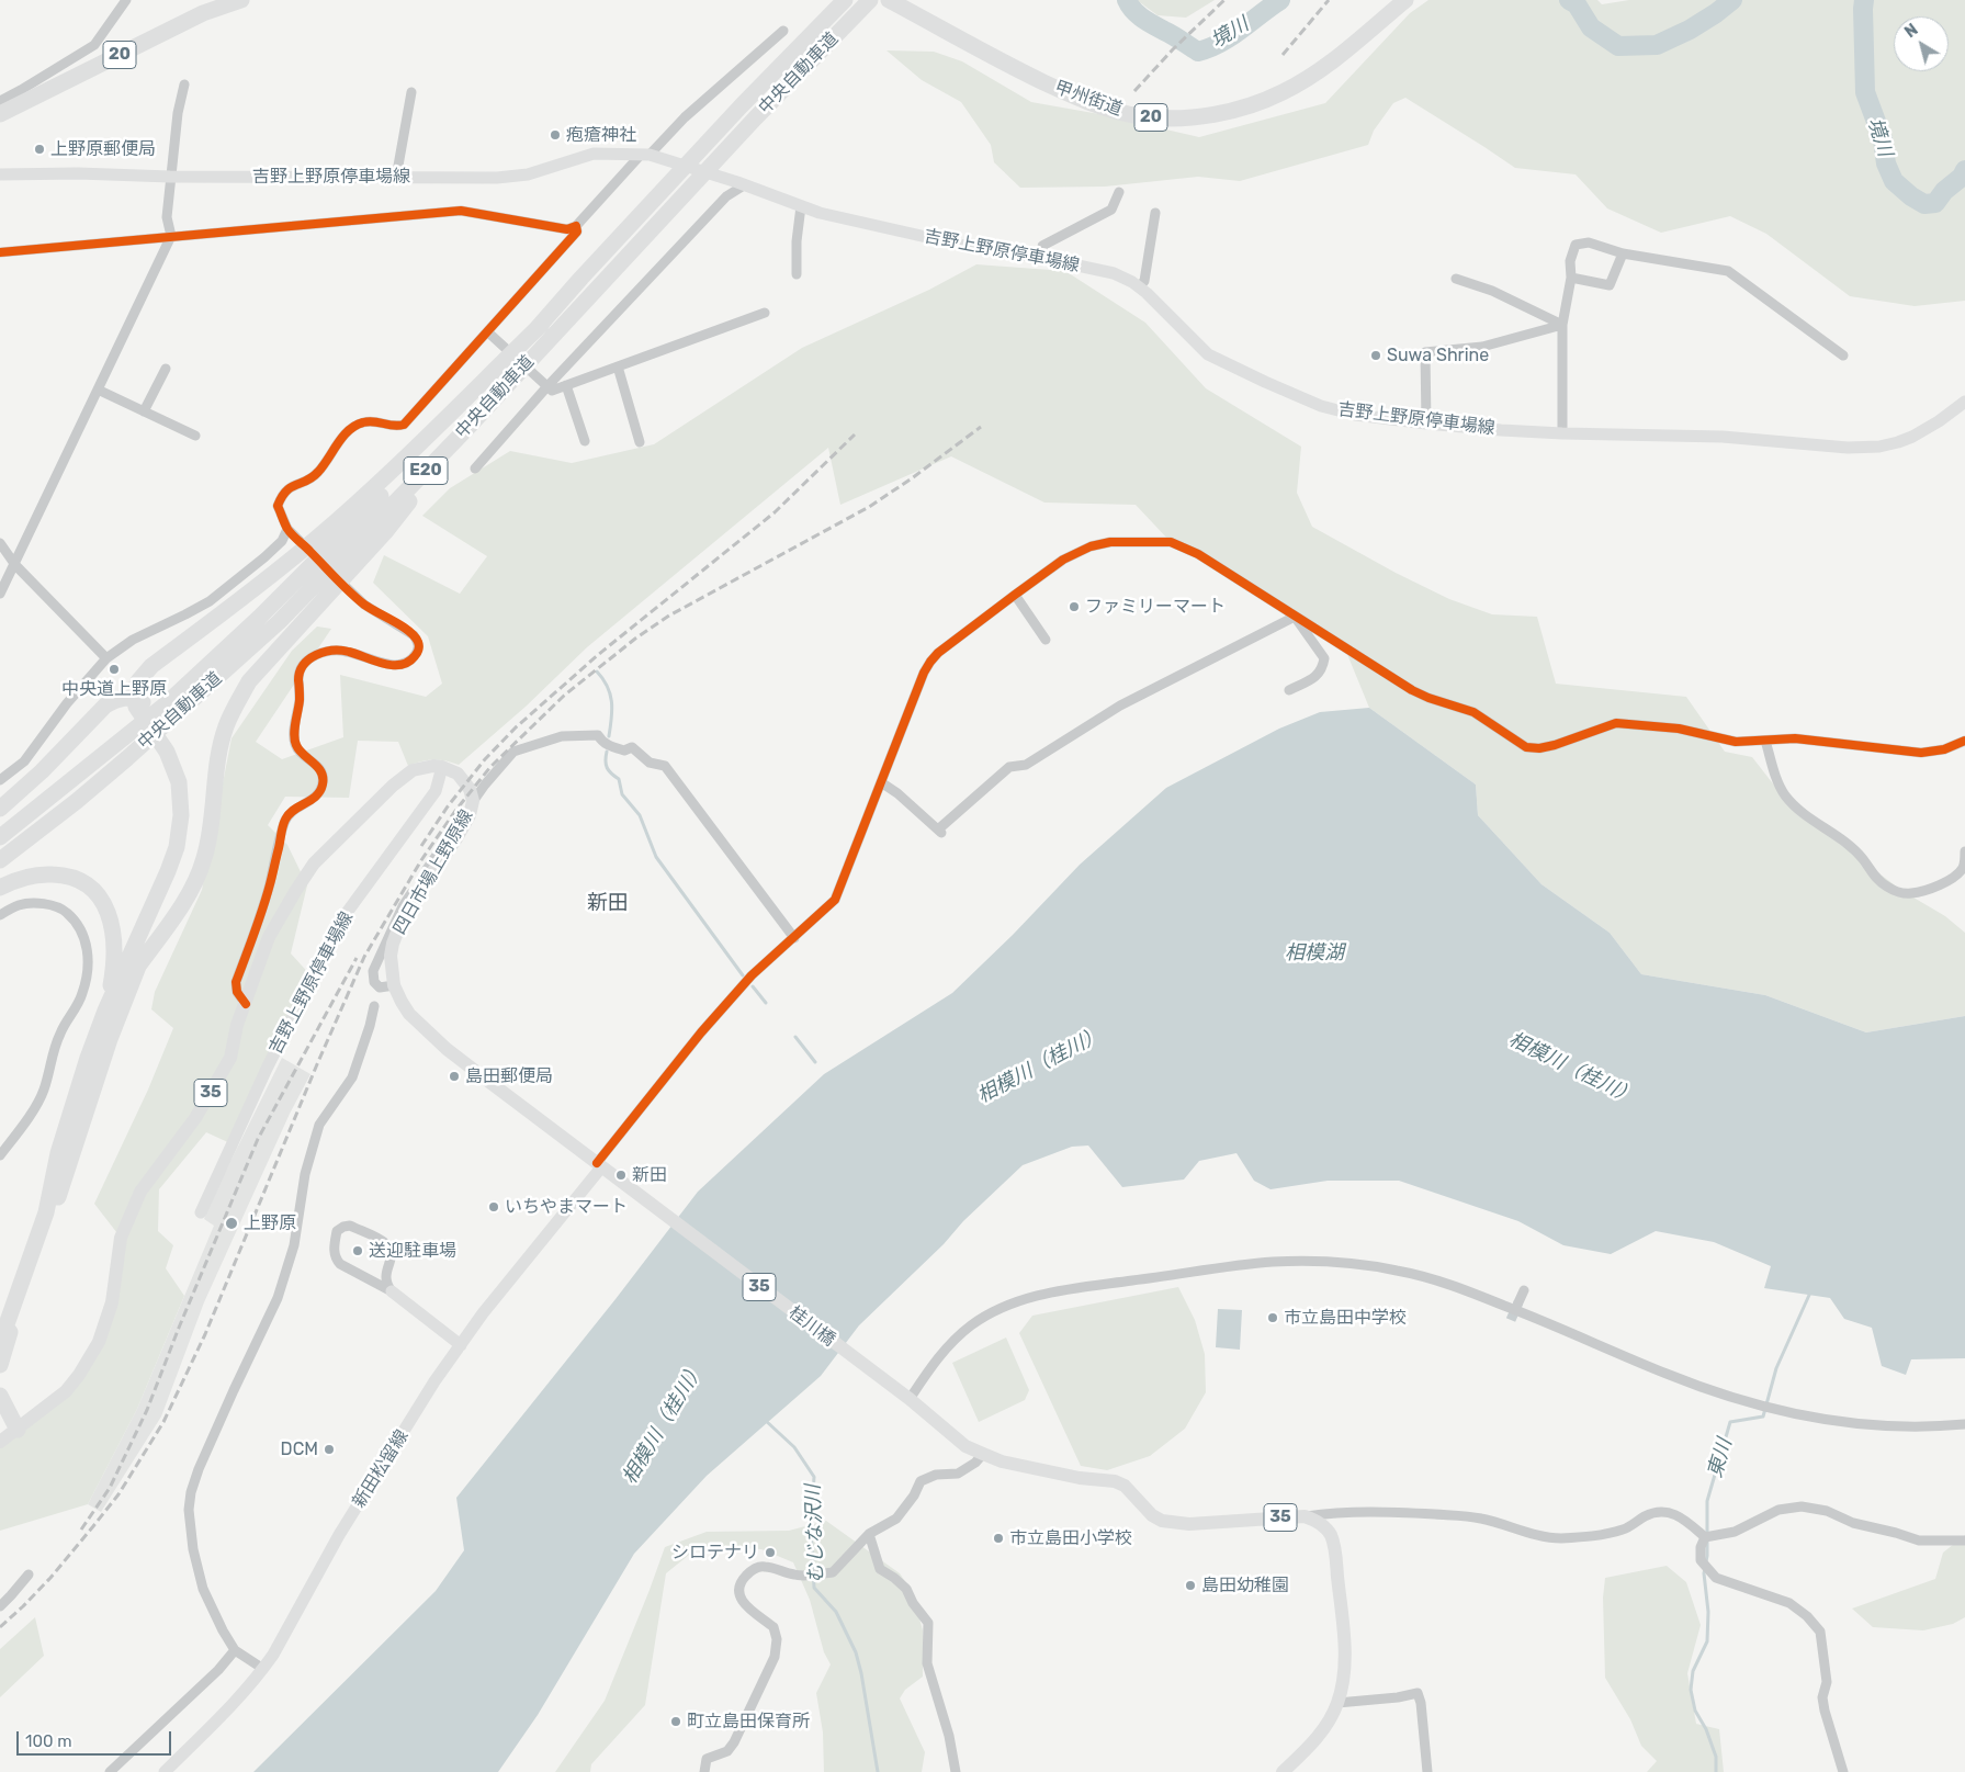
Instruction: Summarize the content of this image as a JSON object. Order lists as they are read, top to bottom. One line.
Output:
{"streets":{"highway":["20","中央自動車道","甲州街道","E20"],"main road":["吉野上野原停車場線","四日市場上野原線","35","桂川橋","新田松留線"]},"crossings":[["吉野上野原停車場線","四日市場上野原線"],["四日市場上野原線","桂川橋"],["四日市場上野原線","新田松留線"],["35","桂川橋"]],"districts":["新田"],"water":["境川","相模湖","相模川（桂川）","東川","むじな沢川"],"places":["疱瘡神社","上野原郵便局","Suwa Shrine","ファミリーマート","中央道上野原","島田郵便局","新田","いちやまマート","上野原","送迎駐車場","市立島田中学校","DCM","市立島田小学校","シロテナリ","島田幼稚園","町立島田保育所"],"scale_bar":"100 m","north":"top left"}
